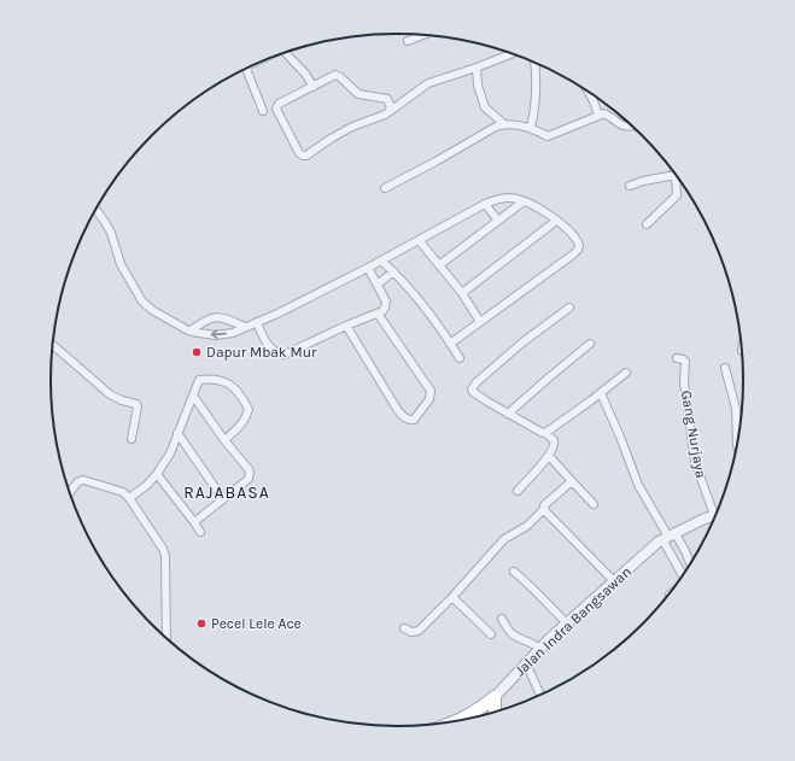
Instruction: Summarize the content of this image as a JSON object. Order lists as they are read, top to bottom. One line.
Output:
{"streets":{"main road":["Jalan Indra Bangsawan"],"street":["Gang Nurjaya"]},"crossings":[["Gang Nurjaya","Jalan Indra Bangsawan"]],"districts":["RAJABASA"],"places":["Dapur Mbak Mur","Pecel Lele Ace"]}
